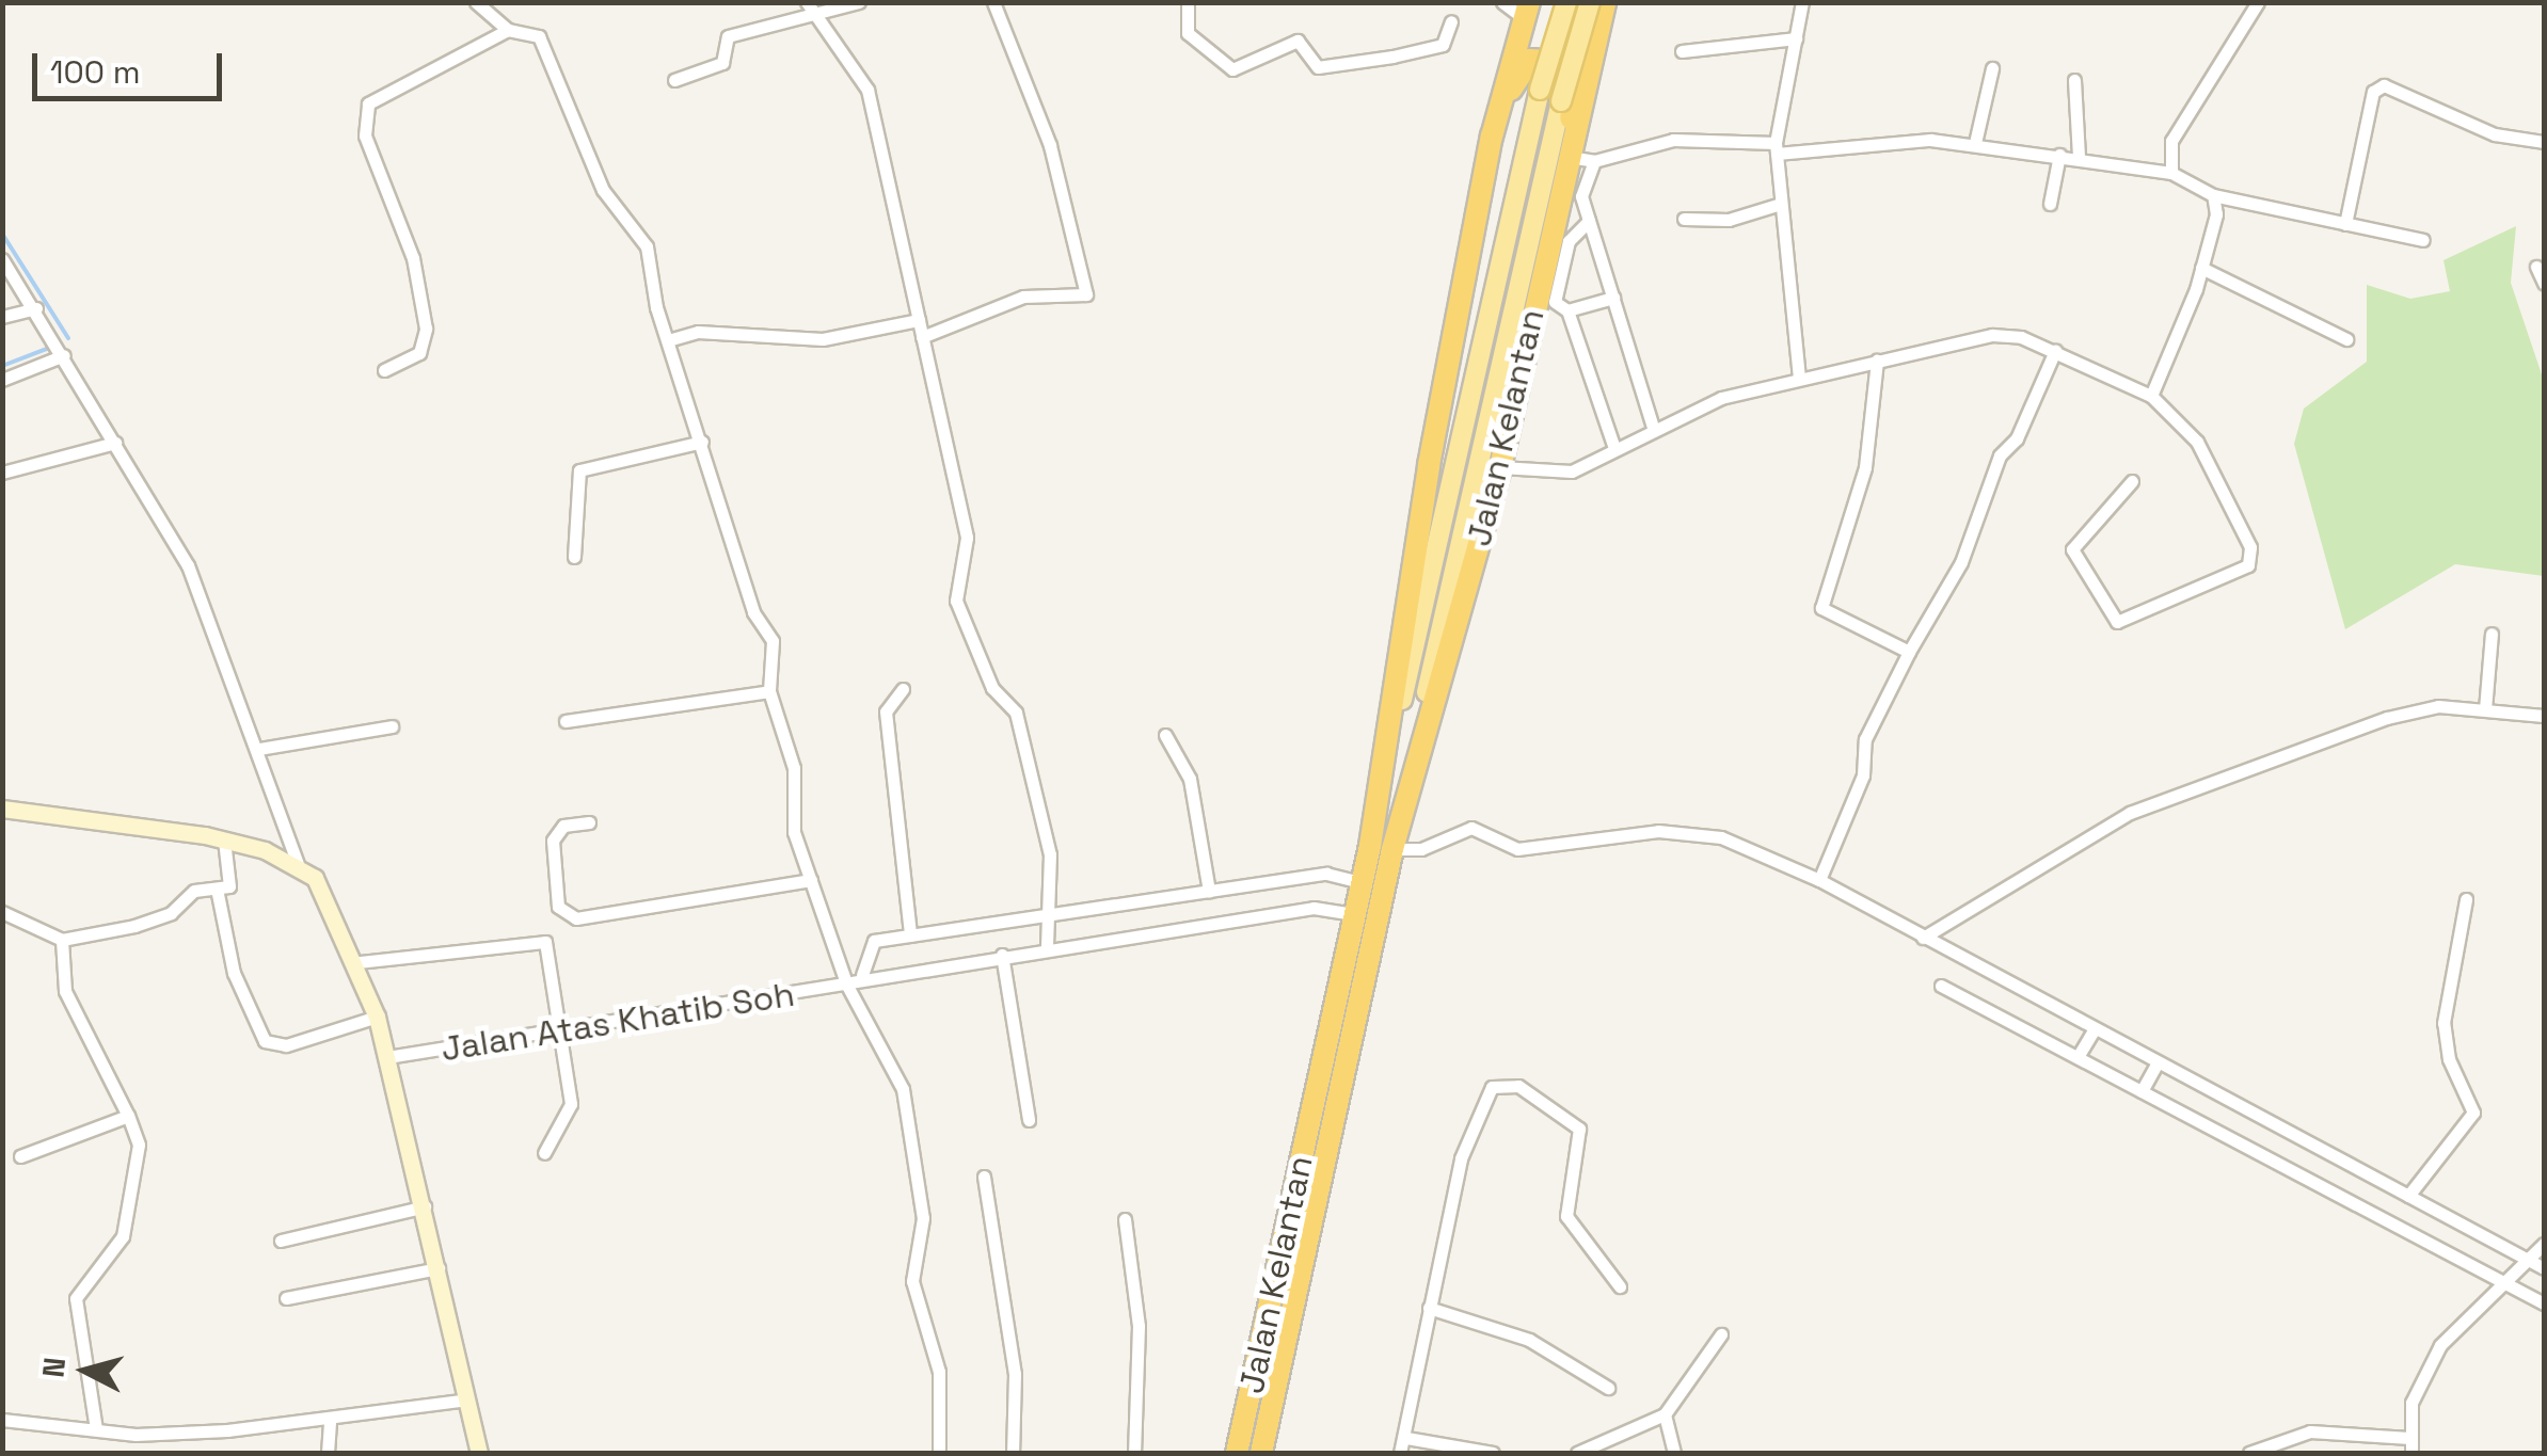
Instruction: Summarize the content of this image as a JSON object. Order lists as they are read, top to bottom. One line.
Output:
{"streets":{"highway":["Jalan Kelantan"],"street":["Jalan Atas Khatib Soh"]},"scale_bar":"100 m","north":"left"}
